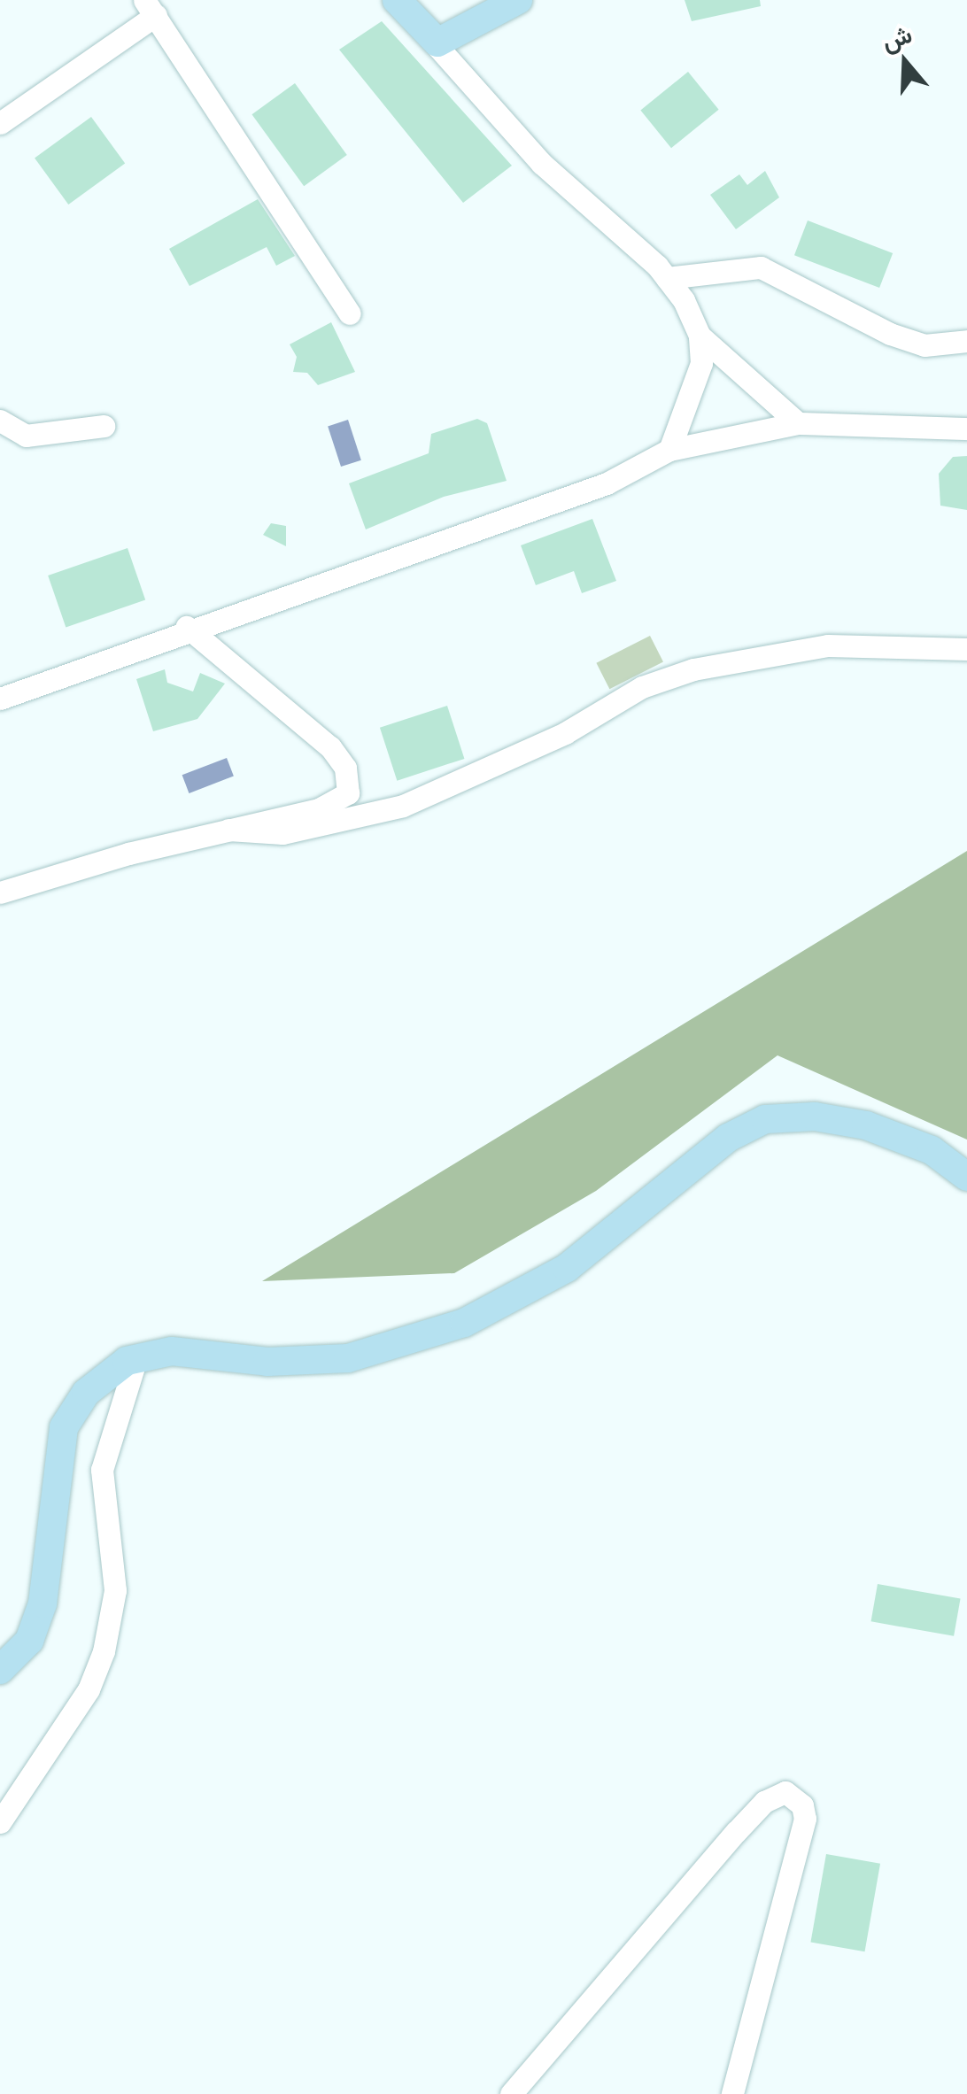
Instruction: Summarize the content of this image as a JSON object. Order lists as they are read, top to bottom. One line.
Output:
{"north":"top"}
